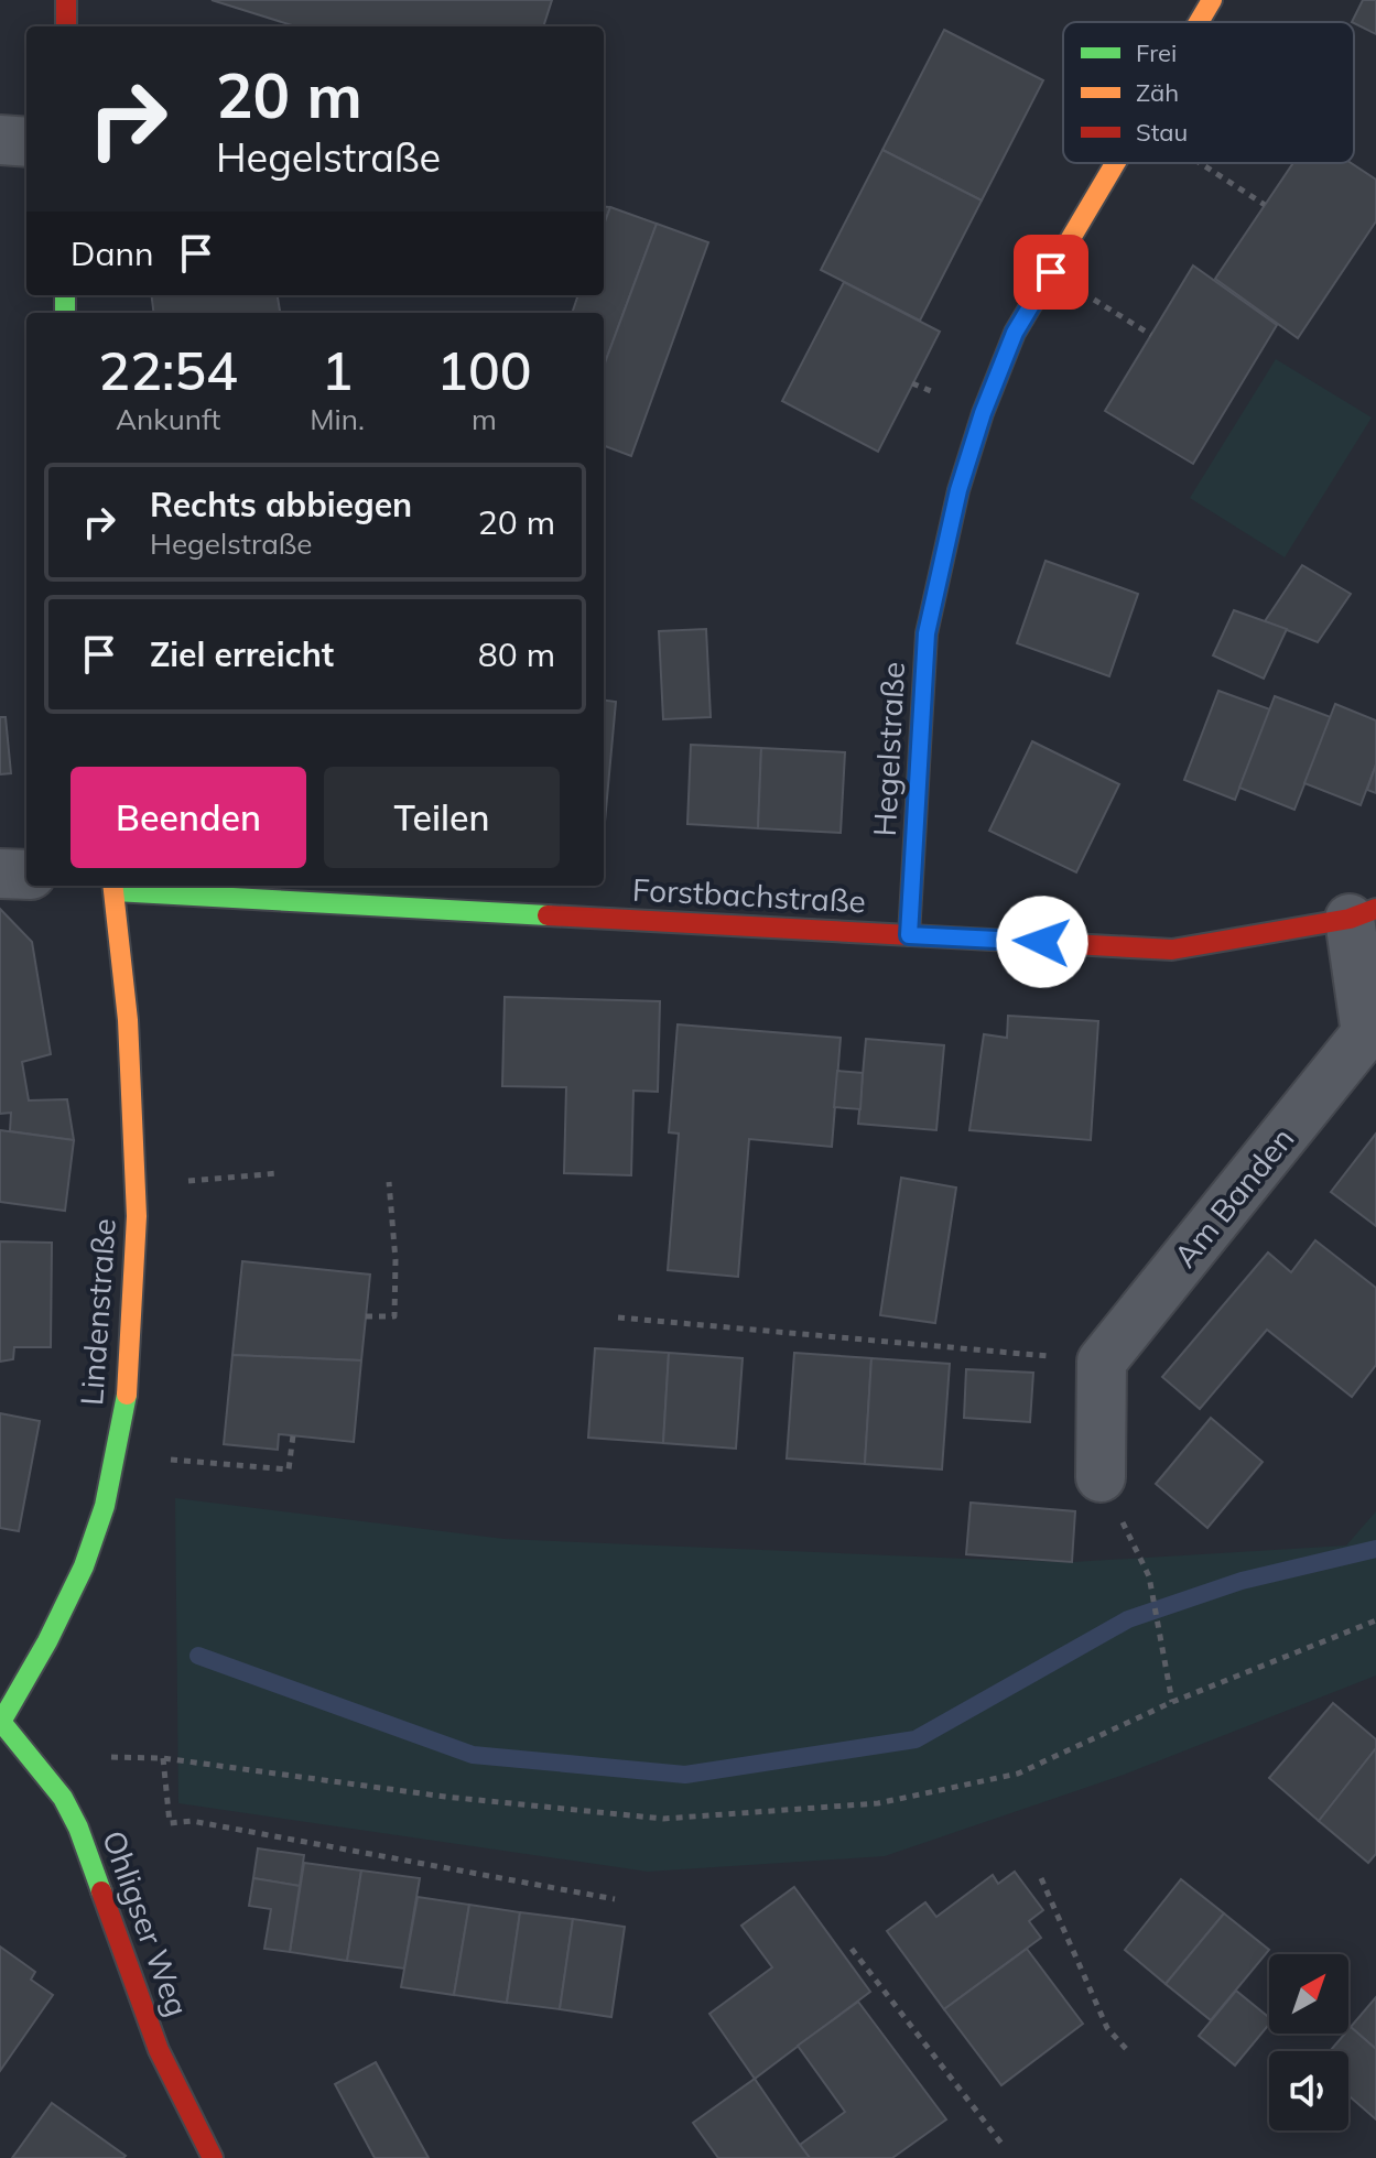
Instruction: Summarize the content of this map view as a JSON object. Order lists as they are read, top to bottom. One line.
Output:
{"streets":{"street":["Hegelstraße","Forstbachstraße","Am Banden","Lindenstraße","Ohligser Weg"]},"crossings":[["Hegelstraße","Forstbachstraße"],["Forstbachstraße","Am Banden"],["Forstbachstraße","Lindenstraße"],["Lindenstraße","Ohligser Weg"]],"legend":["Frei","Zäh","Stau"],"north":"top right","page":{"turn":["20 m","Hegelstraße"],"then":"Dann","eta":["22:54","Ankunft","1","Min.","100","m"],"list":[{"name":"Rechts abbiegen","note":"Hegelstraße","value":"20 m"},{"name":"Ziel erreicht","value":"80 m"}],"buttons":["Beenden","Teilen"]}}
